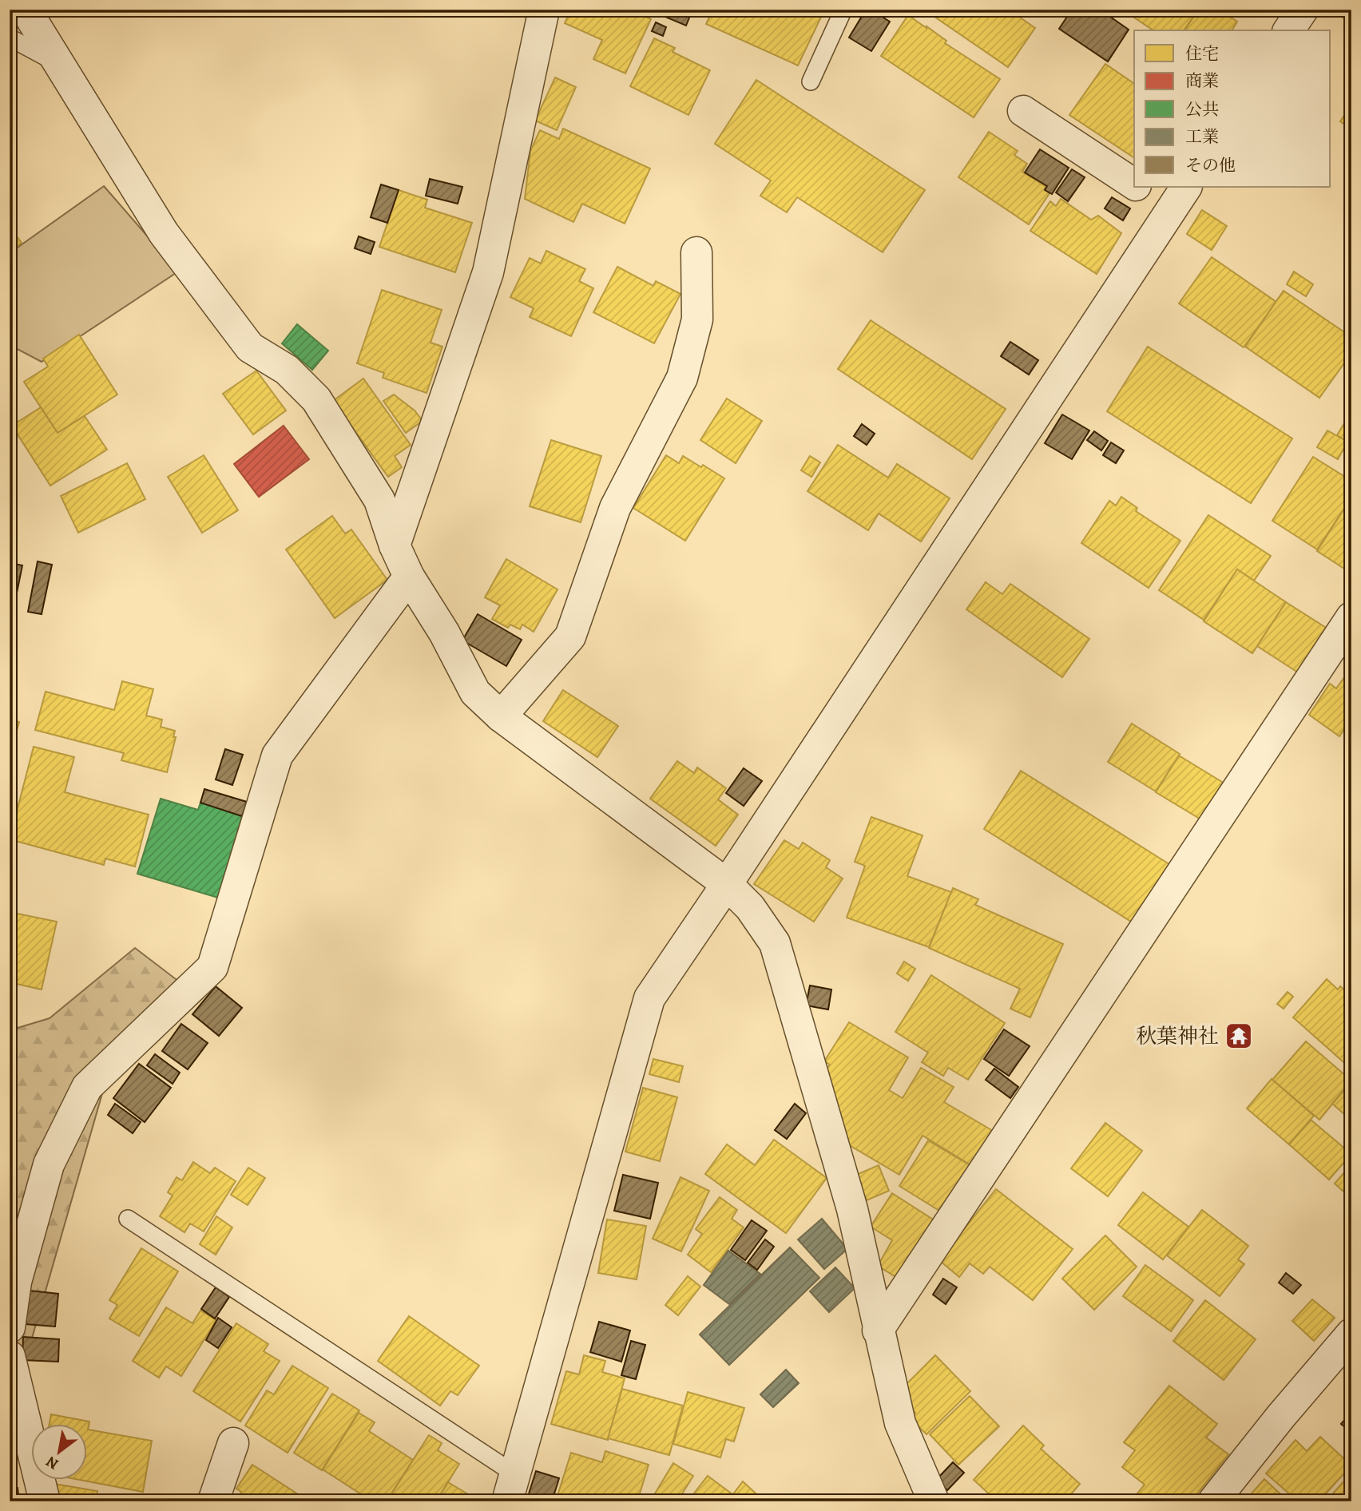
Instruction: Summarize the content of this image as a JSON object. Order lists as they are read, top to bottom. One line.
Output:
{"places":{"temple":["秋葉神社"]},"legend":["住宅","商業","公共","工業","その他"],"north":"bottom left"}
